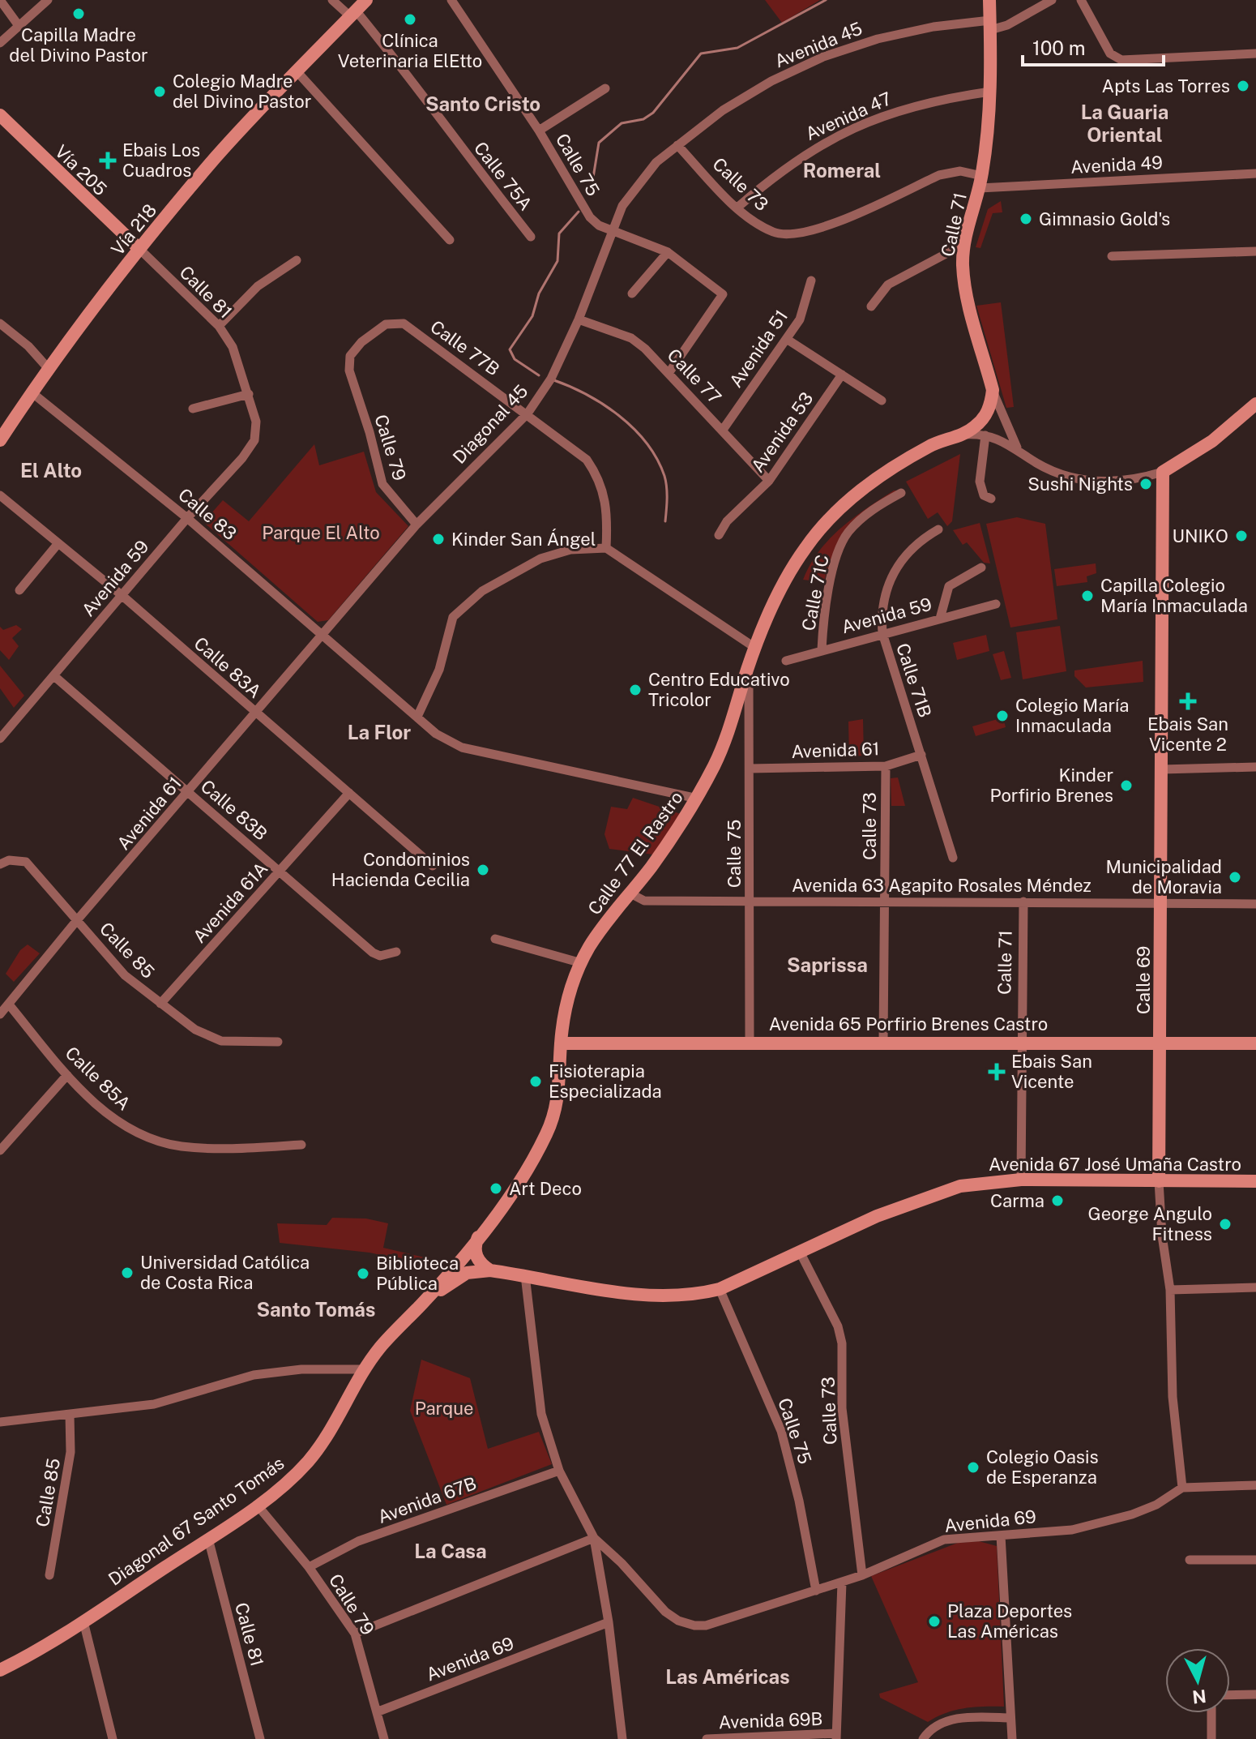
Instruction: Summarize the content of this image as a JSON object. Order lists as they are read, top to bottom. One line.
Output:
{"streets":{"main road":["Vía 205","Calle 71","Vía 218","Calle 77 El Rastro","Calle 69","Avenida 65 Porfirio Brenes Castro","Avenida 67 José Umaña Castro","Diagonal 67 Santo Tomás"],"street":["Avenida 45","Avenida 47","Calle 75","Avenida 49","Calle 75A","Calle 73","Calle 81","Calle 77B","Avenida 51","Calle 77","Diagonal 45","Avenida 53","Calle 79","Calle 83","Avenida 59","Calle 71C","Calle 83A","Calle 71B","Avenida 61","Calle 83B","Avenida 63 Agapito Rosales Méndez","Avenida 61A","Calle 85","Calle 85A","Avenida 67B","Avenida 69","Avenida 69B"]},"crossings":[["Avenida 45","Calle 73"],["Avenida 45","Calle 71"],["Avenida 45","Diagonal 45"],["Avenida 47","Calle 73"],["Avenida 47","Calle 71"],["Calle 75","Calle 77"],["Calle 75","Diagonal 45"],["Calle 75","Avenida 61"],["Calle 75","Calle 77 El Rastro"],["Calle 75","Avenida 63 Agapito Rosales Méndez"],["Calle 75","Avenida 65 Porfirio Brenes Castro"],["Calle 75","Avenida 67 José Umaña Castro"],["Calle 75","Avenida 69"],["Avenida 49","Calle 73"],["Avenida 49","Calle 71"],["Vía 205","Vía 218"],["Vía 205","Calle 81"],["Calle 75A","Vía 218"],["Calle 73","Diagonal 45"],["Calle 73","Avenida 61"],["Calle 73","Avenida 63 Agapito Rosales Méndez"],["Calle 73","Avenida 65 Porfirio Brenes Castro"],["Calle 73","Avenida 67 José Umaña Castro"],["Calle 73","Avenida 69"],["Calle 71","Calle 77 El Rastro"],["Calle 71","Avenida 63 Agapito Rosales Méndez"],["Calle 71","Avenida 65 Porfirio Brenes Castro"],["Calle 71","Avenida 67 José Umaña Castro"],["Vía 218","Calle 81"],["Vía 218","Calle 83"],["Calle 81","Avenida 59"],["Calle 81","Diagonal 67 Santo Tomás"],["Calle 77B","Diagonal 45"],["Calle 77B","Calle 79"],["Avenida 51","Calle 77"],["Calle 77","Diagonal 45"],["Calle 77","Avenida 53"],["Diagonal 45","Calle 79"],["Diagonal 45","Calle 83"],["Diagonal 45","Avenida 61"],["Calle 79","Avenida 67B"],["Calle 79","Diagonal 67 Santo Tomás"],["Calle 79","Avenida 69"],["Calle 83","Avenida 59"],["Calle 83","Avenida 61"],["Avenida 59","Calle 71C"],["Avenida 59","Calle 83A"],["Avenida 59","Calle 71B"],["Avenida 59","Calle 83B"],["Calle 83A","Avenida 61"],["Calle 83A","Avenida 61A"],["Calle 71B","Avenida 61"],["Avenida 61","Calle 83B"],["Avenida 61","Calle 85"],["Avenida 61","Calle 85A"],["Calle 83B","Avenida 61A"],["Calle 77 El Rastro","Avenida 63 Agapito Rosales Méndez"],["Calle 77 El Rastro","Avenida 65 Porfirio Brenes Castro"],["Calle 77 El Rastro","Avenida 67 José Umaña Castro"],["Calle 77 El Rastro","Diagonal 67 Santo Tomás"],["Avenida 63 Agapito Rosales Méndez","Calle 69"],["Avenida 61A","Calle 85"],["Calle 69","Avenida 65 Porfirio Brenes Castro"],["Calle 69","Avenida 67 José Umaña Castro"],["Calle 69","Avenida 69"],["Avenida 67 José Umaña Castro","Diagonal 67 Santo Tomás"]],"districts":["Santo Cristo","La Guaria Oriental","Romeral","El Alto","La Flor","Saprissa","Santo Tomás","La Casa","Las Américas"],"parks":["Parque El Alto","Parque"],"places":{"other":["Capilla Madre del Divino Pastor","Clínica Veterinaria ElEtto","Apts Las Torres","Colegio Madre del Divino Pastor","Gimnasio Gold's","Sushi Nights","UNIKO","Kinder San Ángel","Capilla Colegio María Inmaculada","Centro Educativo Tricolor","Colegio María Inmaculada","Kinder Porfirio Brenes","Condominios Hacienda Cecilia","Municipalidad de Moravia","Fisioterapia Especializada","Art Deco","Carma","George Angulo Fitness","Universidad Católica de Costa Rica","Biblioteca Pública","Colegio Oasis de Esperanza","Plaza Deportes Las Américas"],"health":["Ebais Los Cuadros","Ebais San Vicente 2","Ebais San Vicente"]},"scale_bar":"100 m","north":"bottom"}
